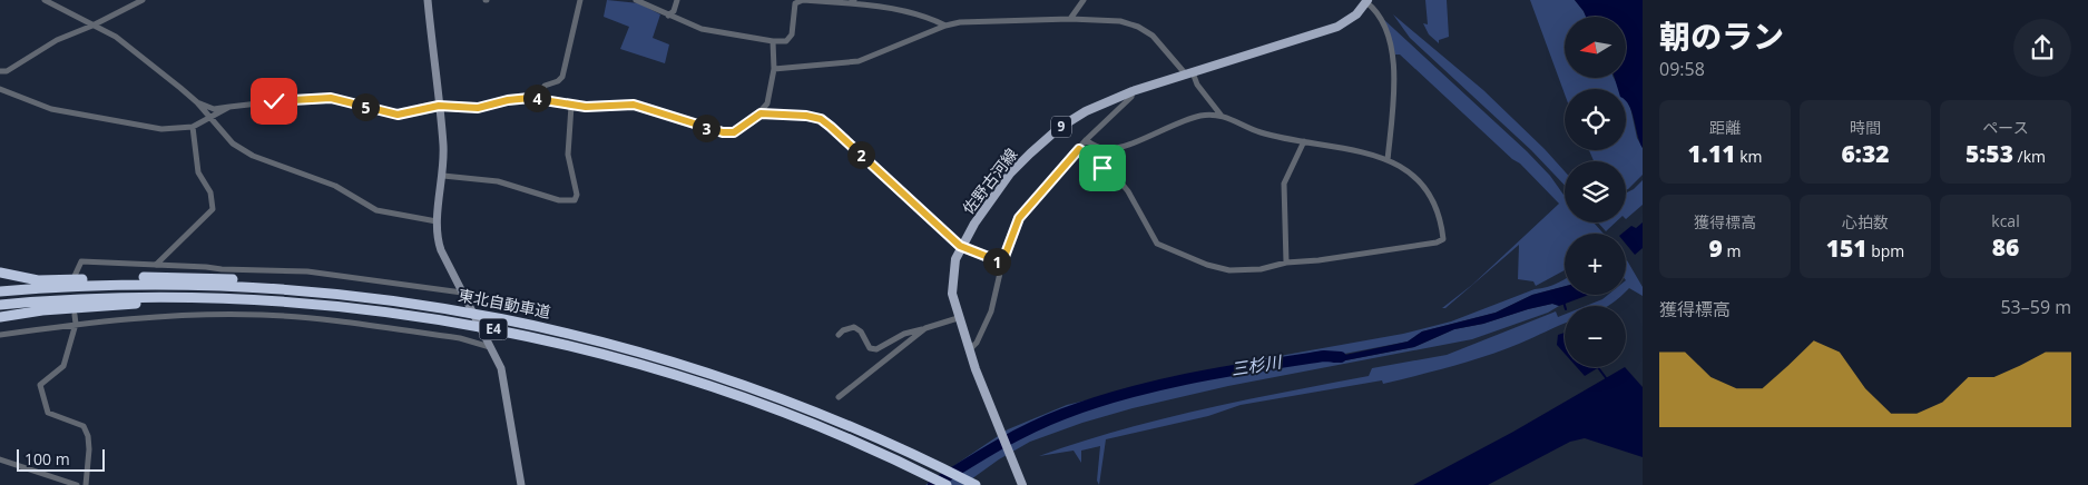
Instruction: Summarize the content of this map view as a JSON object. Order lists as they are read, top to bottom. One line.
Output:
{"streets":{"highway":["東北自動車道","E4"],"main road":["9","佐野古河線"]},"water":["三杉川"],"scale_bar":"100 m","north":"left","page":{"heading":["朝のラン","09:58"],"map_buttons":["+","−"],"pins":["4","5","3","2","1"],"stats":[["距離","1.11 km"],["時間","6:32"],["ペース","5:53 /km"],["獲得標高","9 m"],["心拍数","151 bpm"],["kcal","86"]],"chart":["獲得標高","53–59 m"],"scale":"100 m"}}
